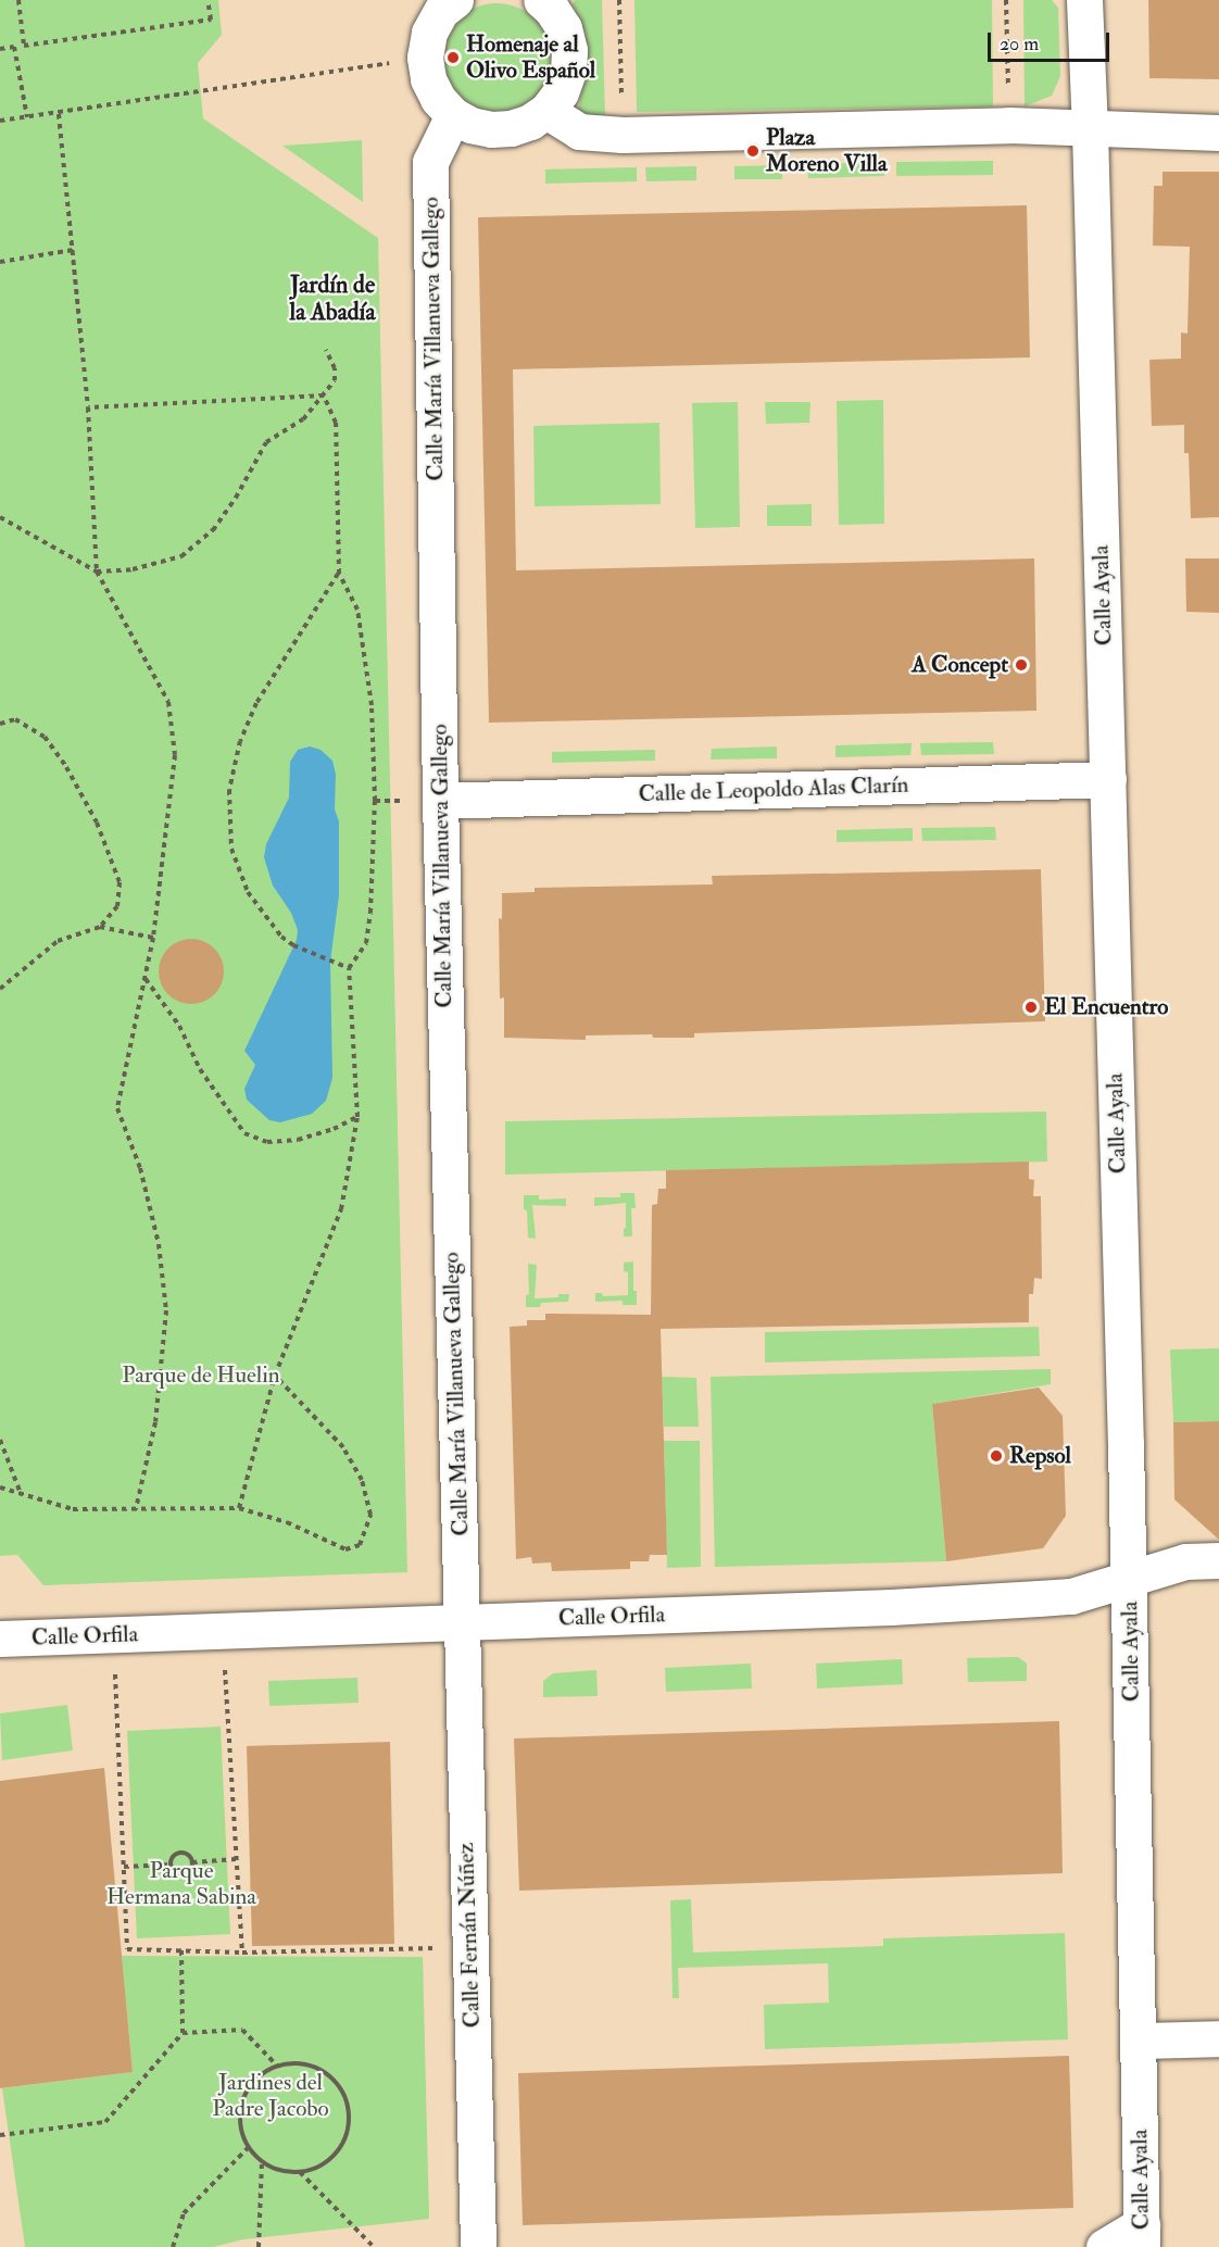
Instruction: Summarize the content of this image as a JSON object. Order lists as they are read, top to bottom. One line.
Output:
{"streets":{"street":["Calle María Villanueva Gallego","Calle Ayala","Calle de Leopoldo Alas Clarín","Calle Orfila","Calle Fernán Núñez"]},"crossings":[["Calle María Villanueva Gallego","Calle de Leopoldo Alas Clarín"],["Calle María Villanueva Gallego","Calle Orfila"],["Calle María Villanueva Gallego","Calle Fernán Núñez"],["Calle Ayala","Calle de Leopoldo Alas Clarín"],["Calle Ayala","Calle Orfila"],["Calle Orfila","Calle Fernán Núñez"]],"districts":["Jardín de la Abadía"],"parks":["Parque de Huelin","Parque Hermana Sabina","Jardines del Padre Jacobo"],"places":["Homenaje al Olivo Español","Plaza Moreno Villa","A Concept","El Encuentro","Repsol"],"scale_bar":"20 m"}
